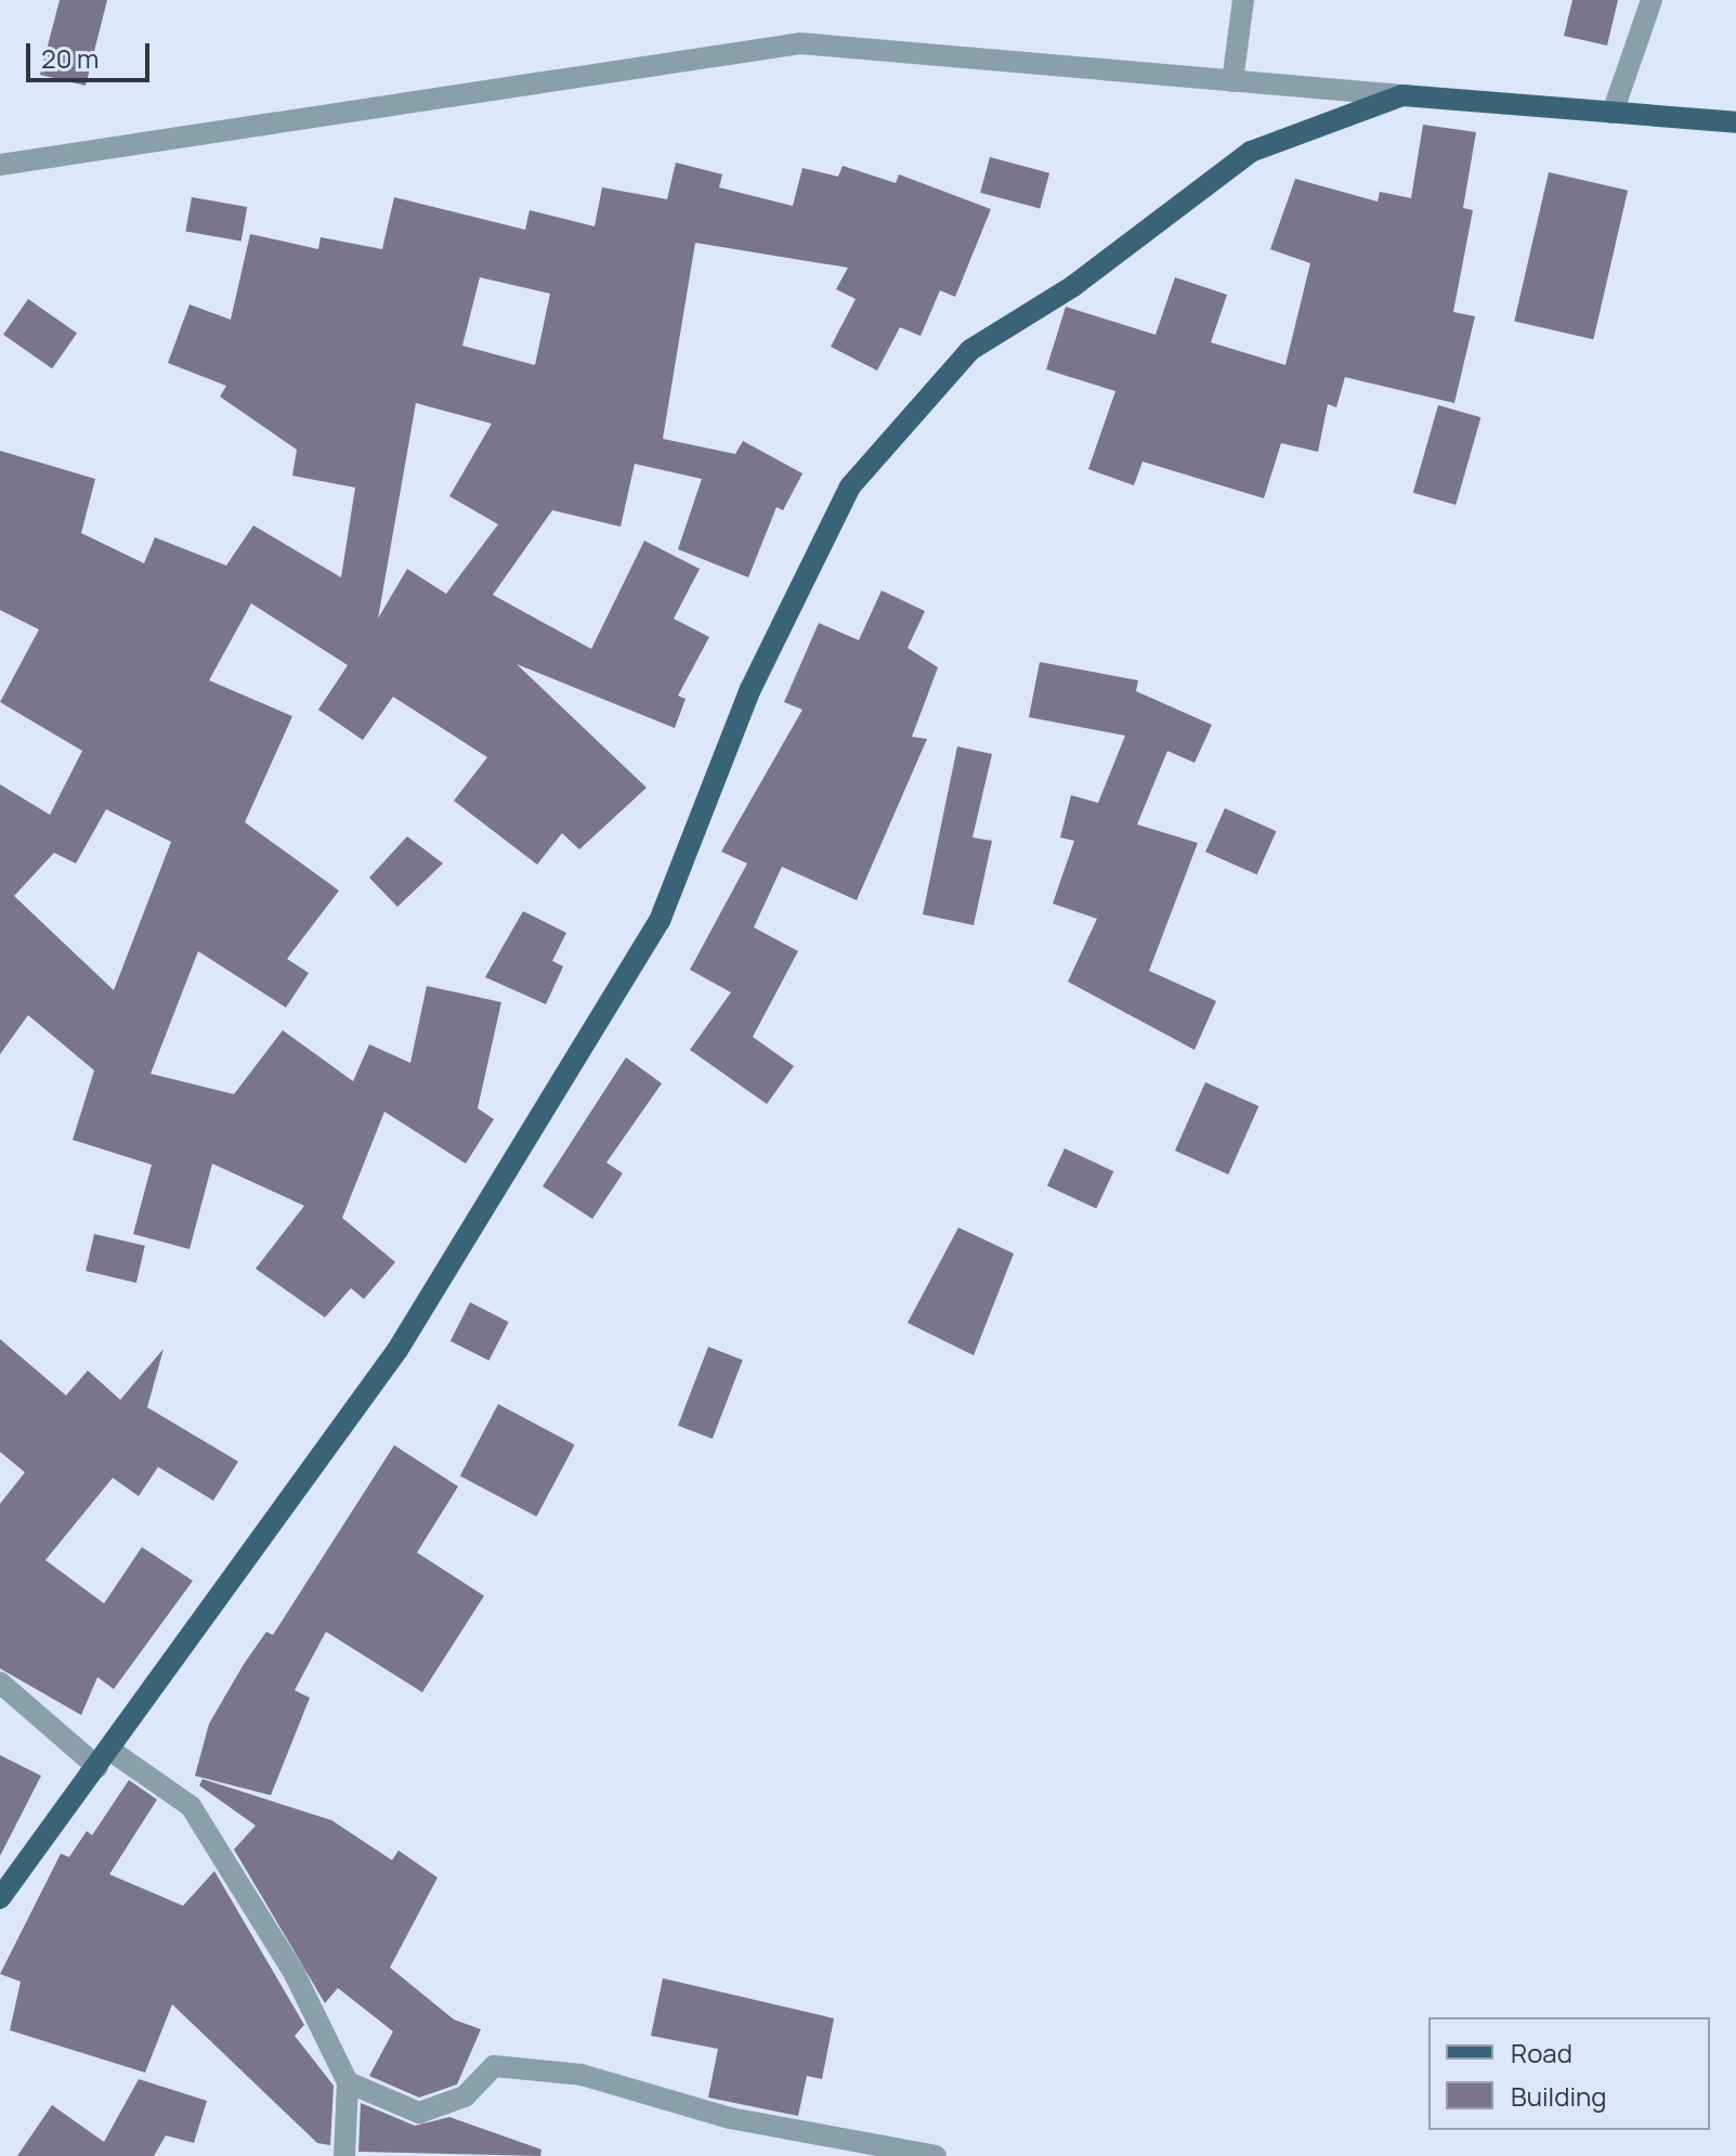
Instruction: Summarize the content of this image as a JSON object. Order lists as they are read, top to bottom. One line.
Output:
{"legend":["Road","Building"],"scale_bar":"20 m"}
